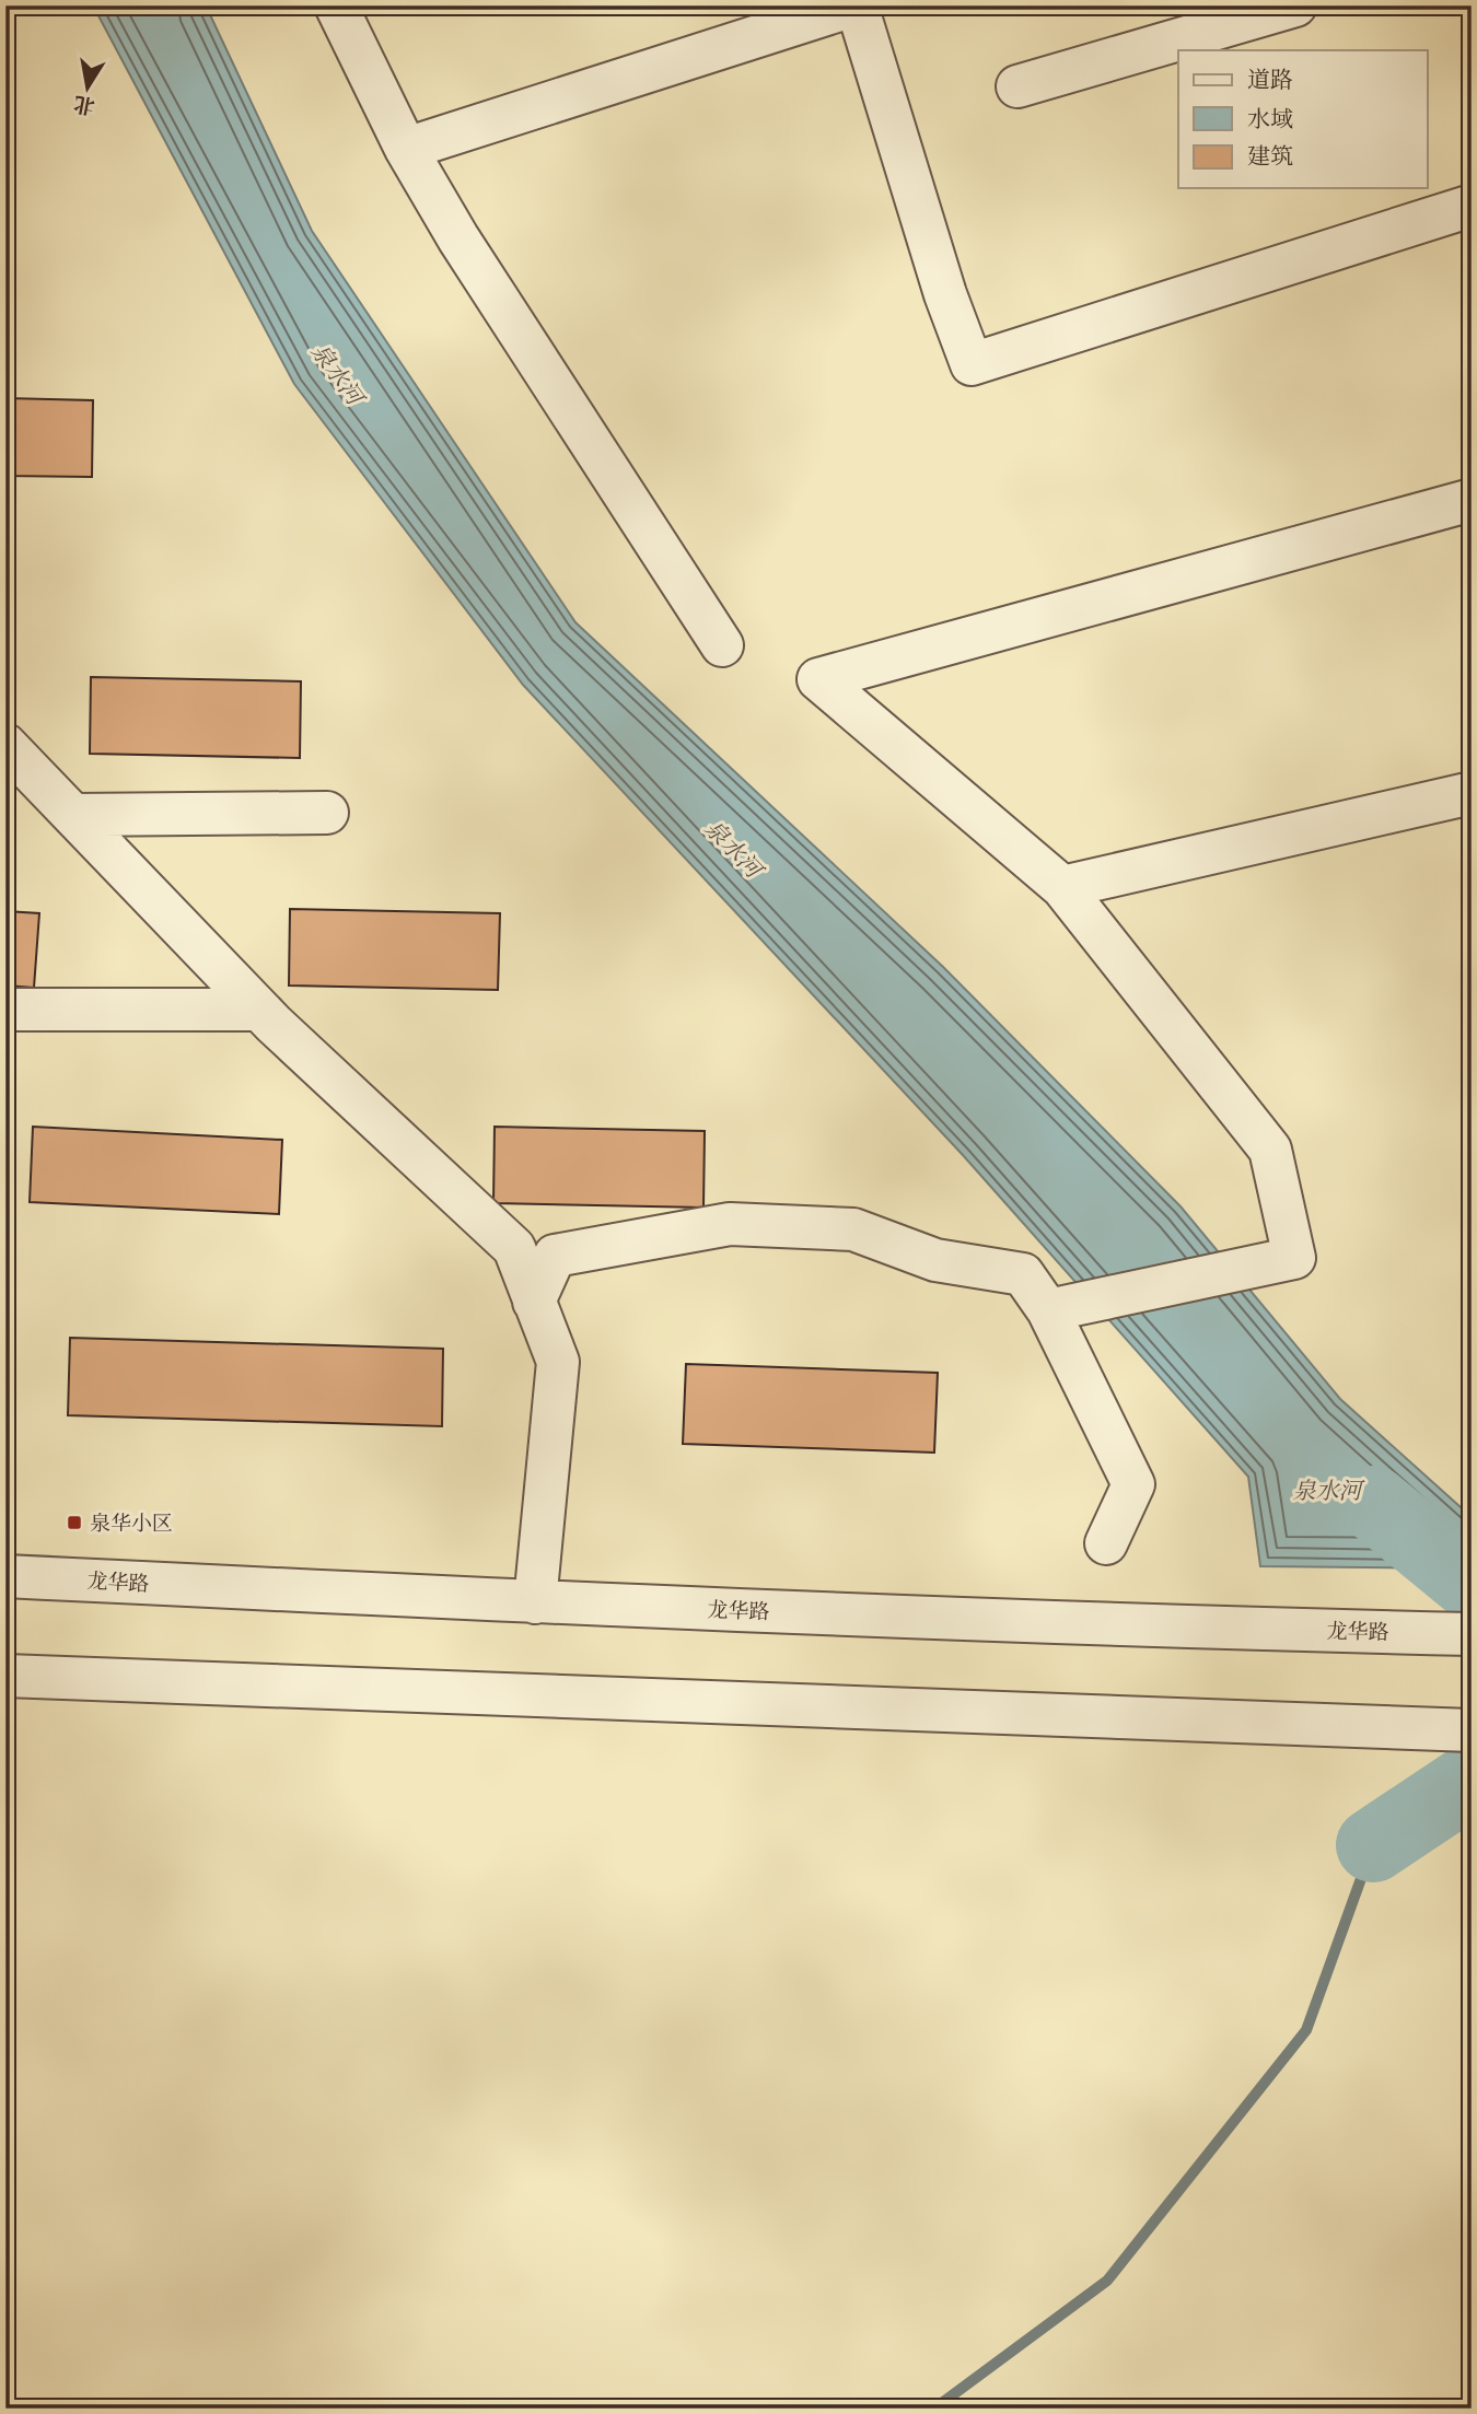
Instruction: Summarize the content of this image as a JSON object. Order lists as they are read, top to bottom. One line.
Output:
{"streets":{"street":["龙华路"]},"water":["泉水河"],"places":{"transit":["泉华小区"]},"legend":["道路","水域","建筑"],"north":"bottom"}
